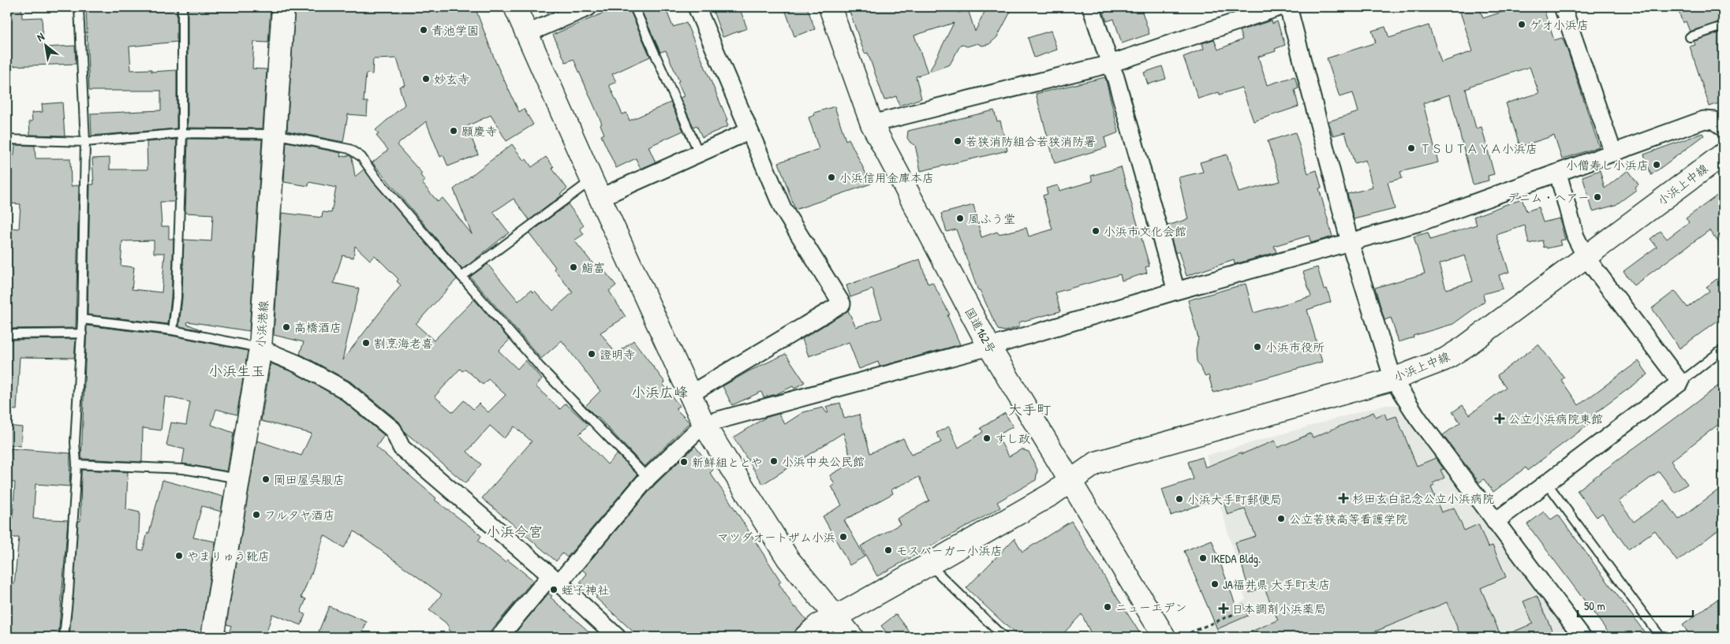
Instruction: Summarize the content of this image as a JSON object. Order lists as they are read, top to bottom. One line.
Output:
{"streets":{"main road":["小浜上中線","小浜港線","国道162号"]},"crossings":[["小浜上中線","国道162号"]],"districts":["小浜生玉","小浜広峰","大手町","小浜今宮"],"places":{"other":["ゲオ小浜店","青池学園","妙玄寺","願慶寺","若狭消防組合若狭消防署","ＴＳＵＴＡＹＡ小浜店","小僧寿し小浜店","小浜信用金庫本店","デニム・ヘアー","風ふう堂","小浜市文化会館","鮨富","高橋酒店","割烹海老喜","小浜市役所","證明寺","すし政","小浜中央公民館","新鮮組ととや","岡田屋呉服店","小浜大手町郵便局","フルタヤ酒店","公立若狭高等看護学院","マツダオートザム小浜","モスバーガー小浜店","やまりゅう靴店","IKEDA Bldg.","JA福井県 大手町支店","蛭子神社","ニューエデン"],"health":["公立小浜病院東館","杉田玄白記念公立小浜病院","日本調剤小浜薬局"]},"scale_bar":"50 m","north":"top left"}
